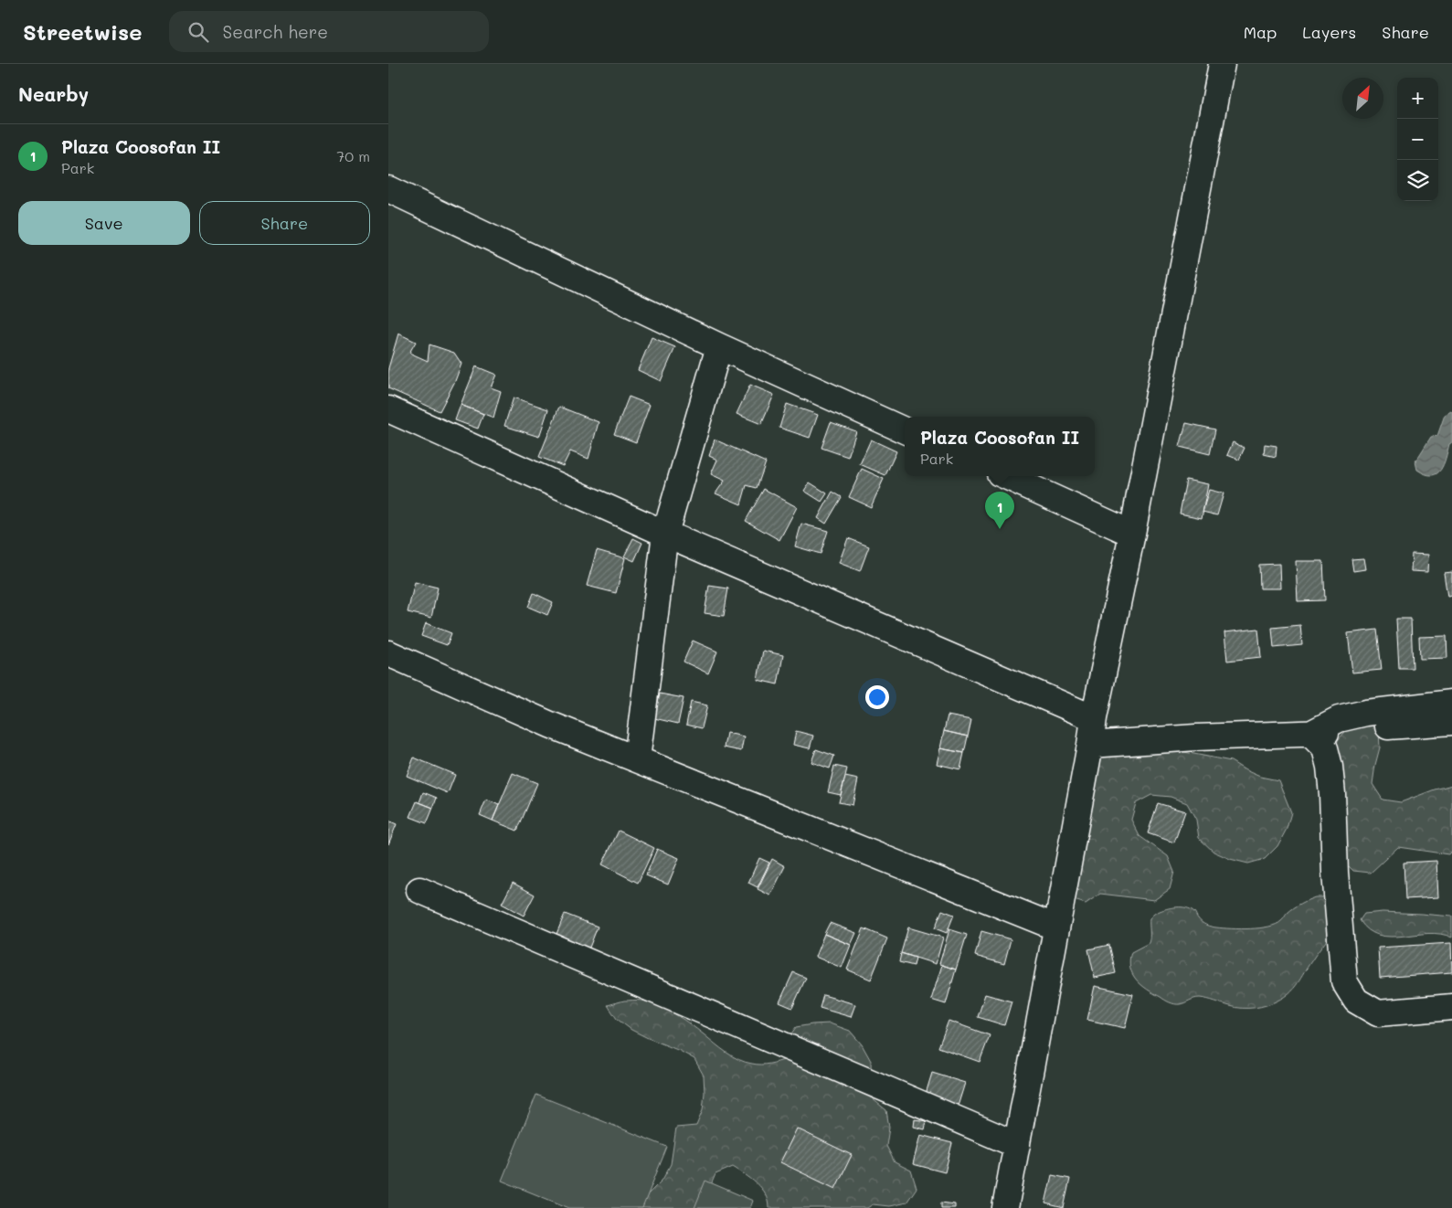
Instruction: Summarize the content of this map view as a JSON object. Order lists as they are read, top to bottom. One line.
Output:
{"north":"top right","page":{"header":"Streetwise","search":"Search here","nav":["Map","Layers","Share"],"heading":"Nearby","map_buttons":["+","−"],"list":[{"mark":"1","name":"Plaza Coosofan II","note":"Park","value":"70 m"}],"buttons":["Save","Share"],"popup":["Plaza Coosofan II","Park"],"pins":"1"}}
